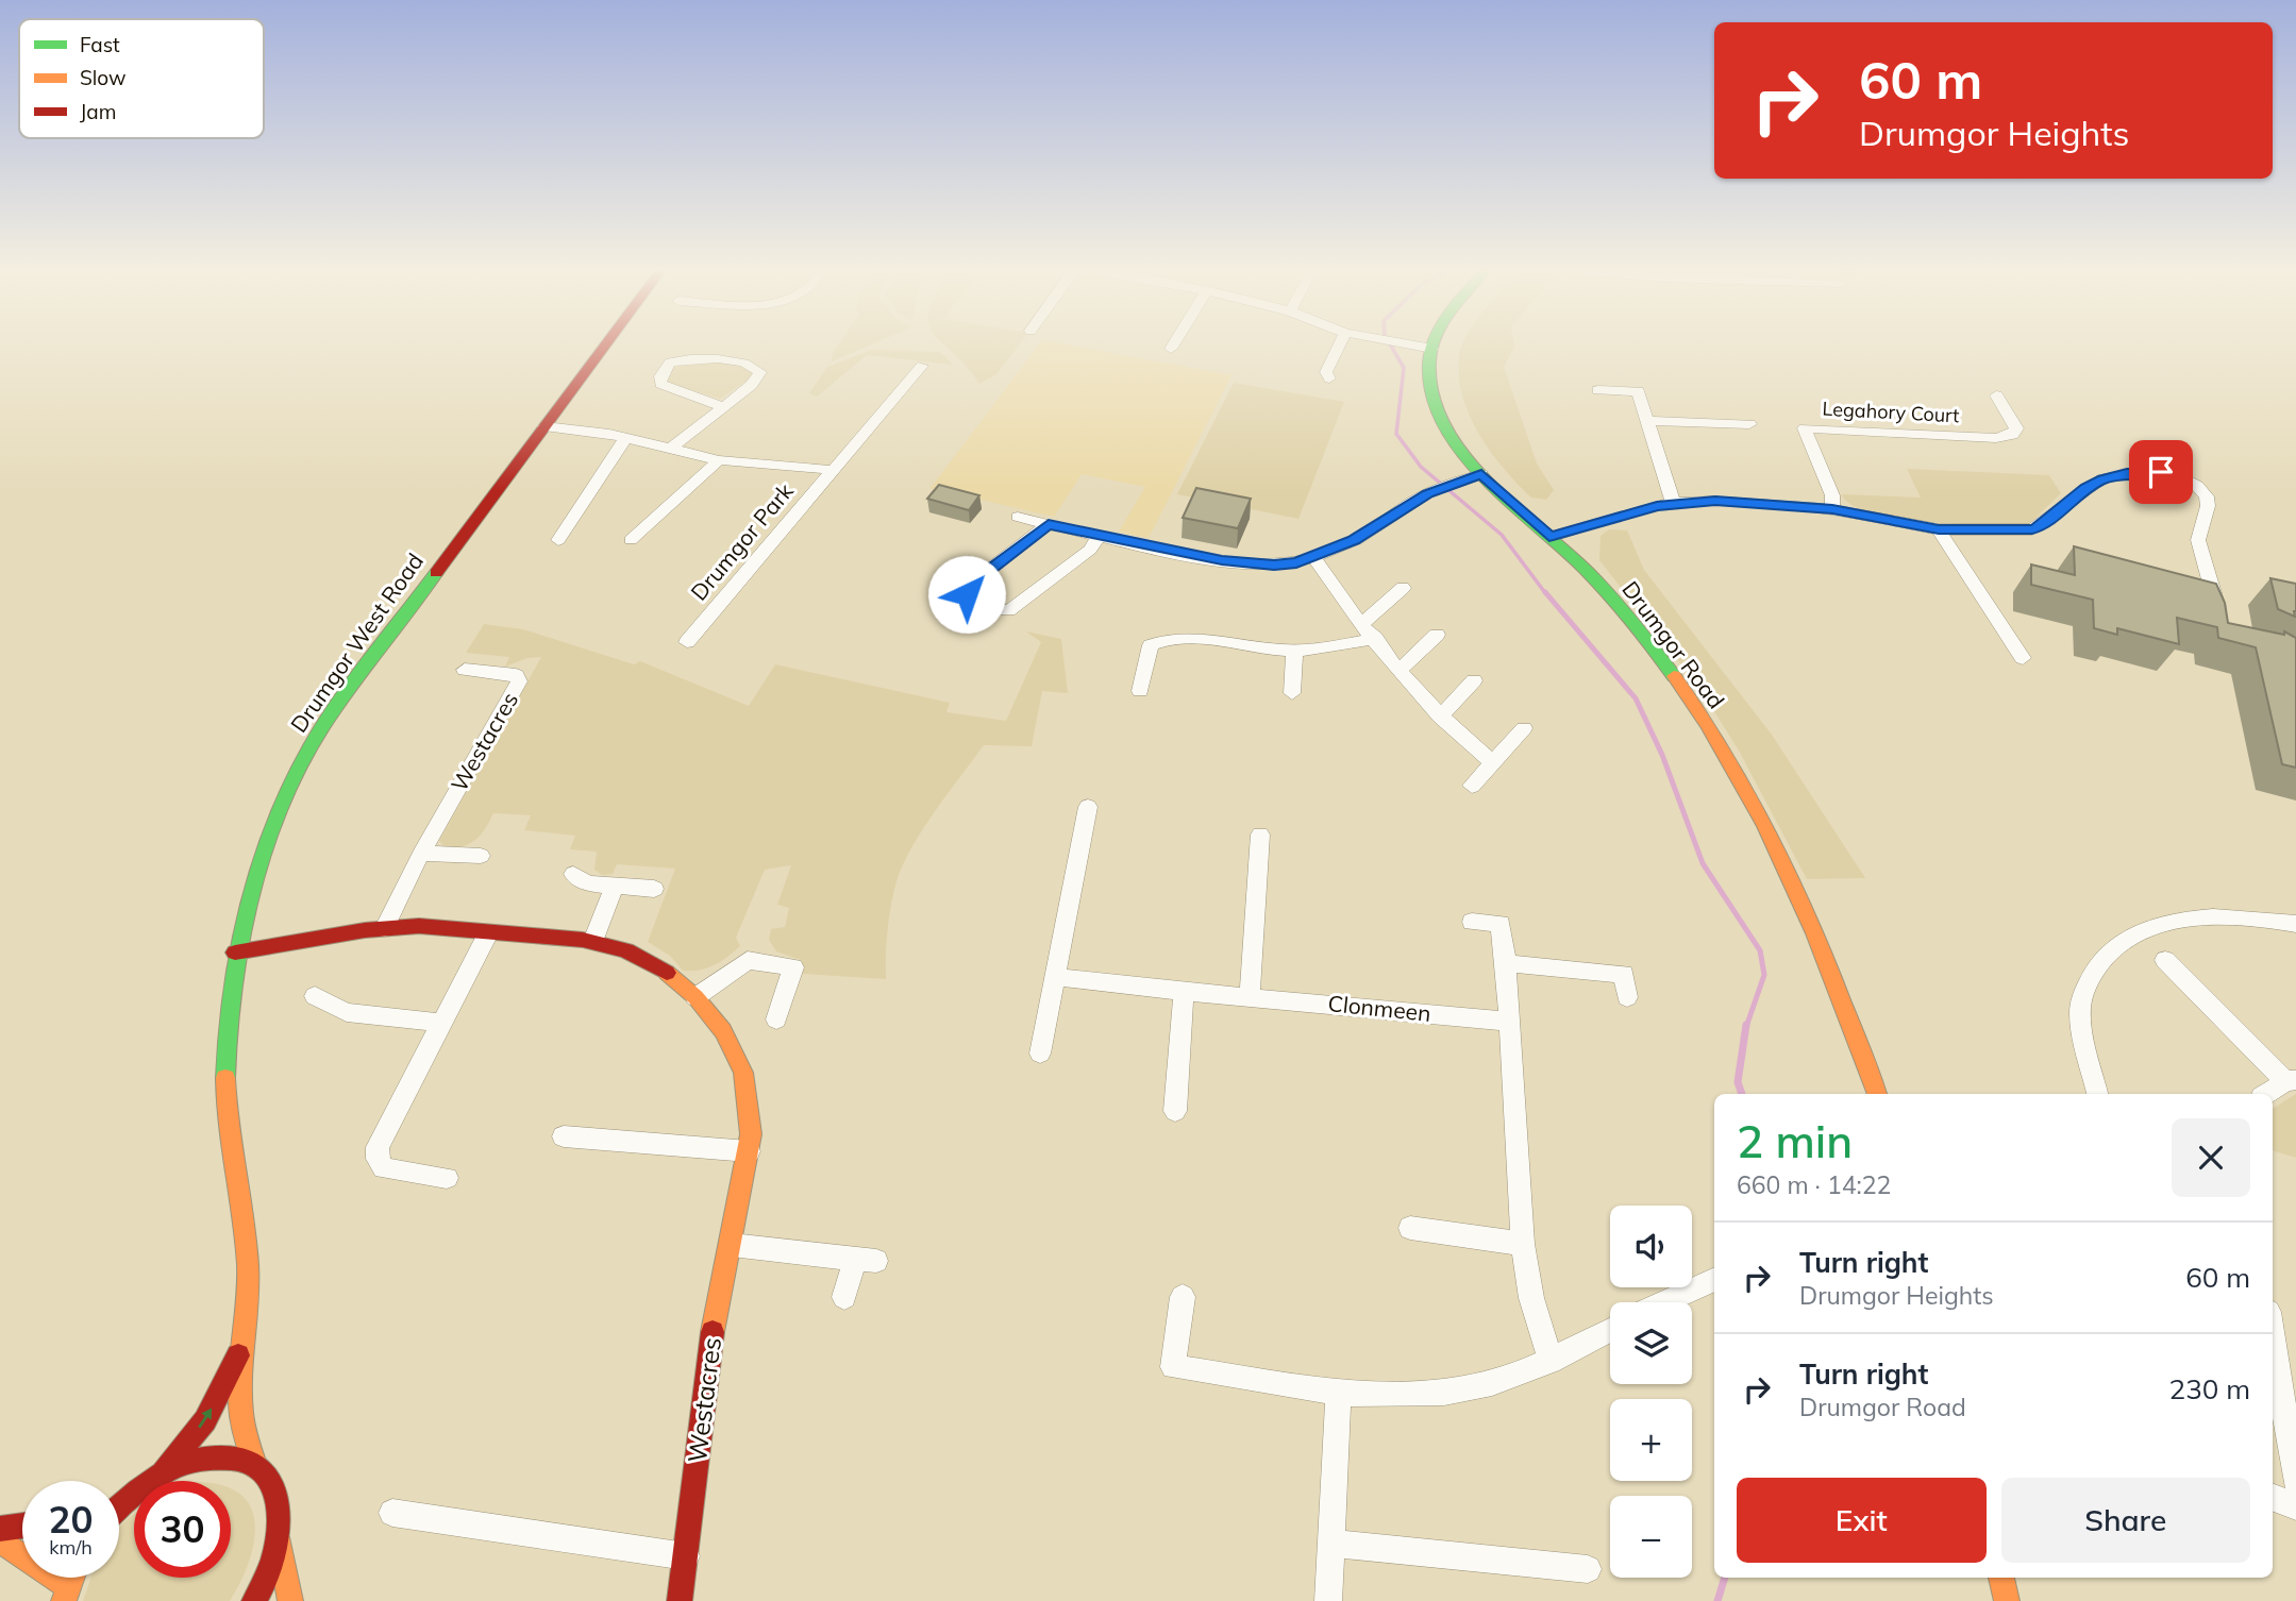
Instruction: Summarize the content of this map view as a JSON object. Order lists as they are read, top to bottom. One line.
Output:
{"streets":{"street":["Legahory Court","Drumgor Park","Drumgor West Road","Drumgor Road","Westacres","Clonmeen"]},"crossings":[["Drumgor Park","Drumgor West Road"],["Drumgor West Road","Westacres"]],"legend":["Fast","Slow","Jam"],"page":{"turn":["60 m","Drumgor Heights"],"heading":["2 min","660 m · 14:22"],"map_buttons":["+","−"],"list":[{"name":"Turn right","note":"Drumgor Heights","value":"60 m"},{"name":"Turn right","note":"Drumgor Road","value":"230 m"}],"buttons":["Exit","Share"],"speed":"20 km/h","limit":"30"}}
